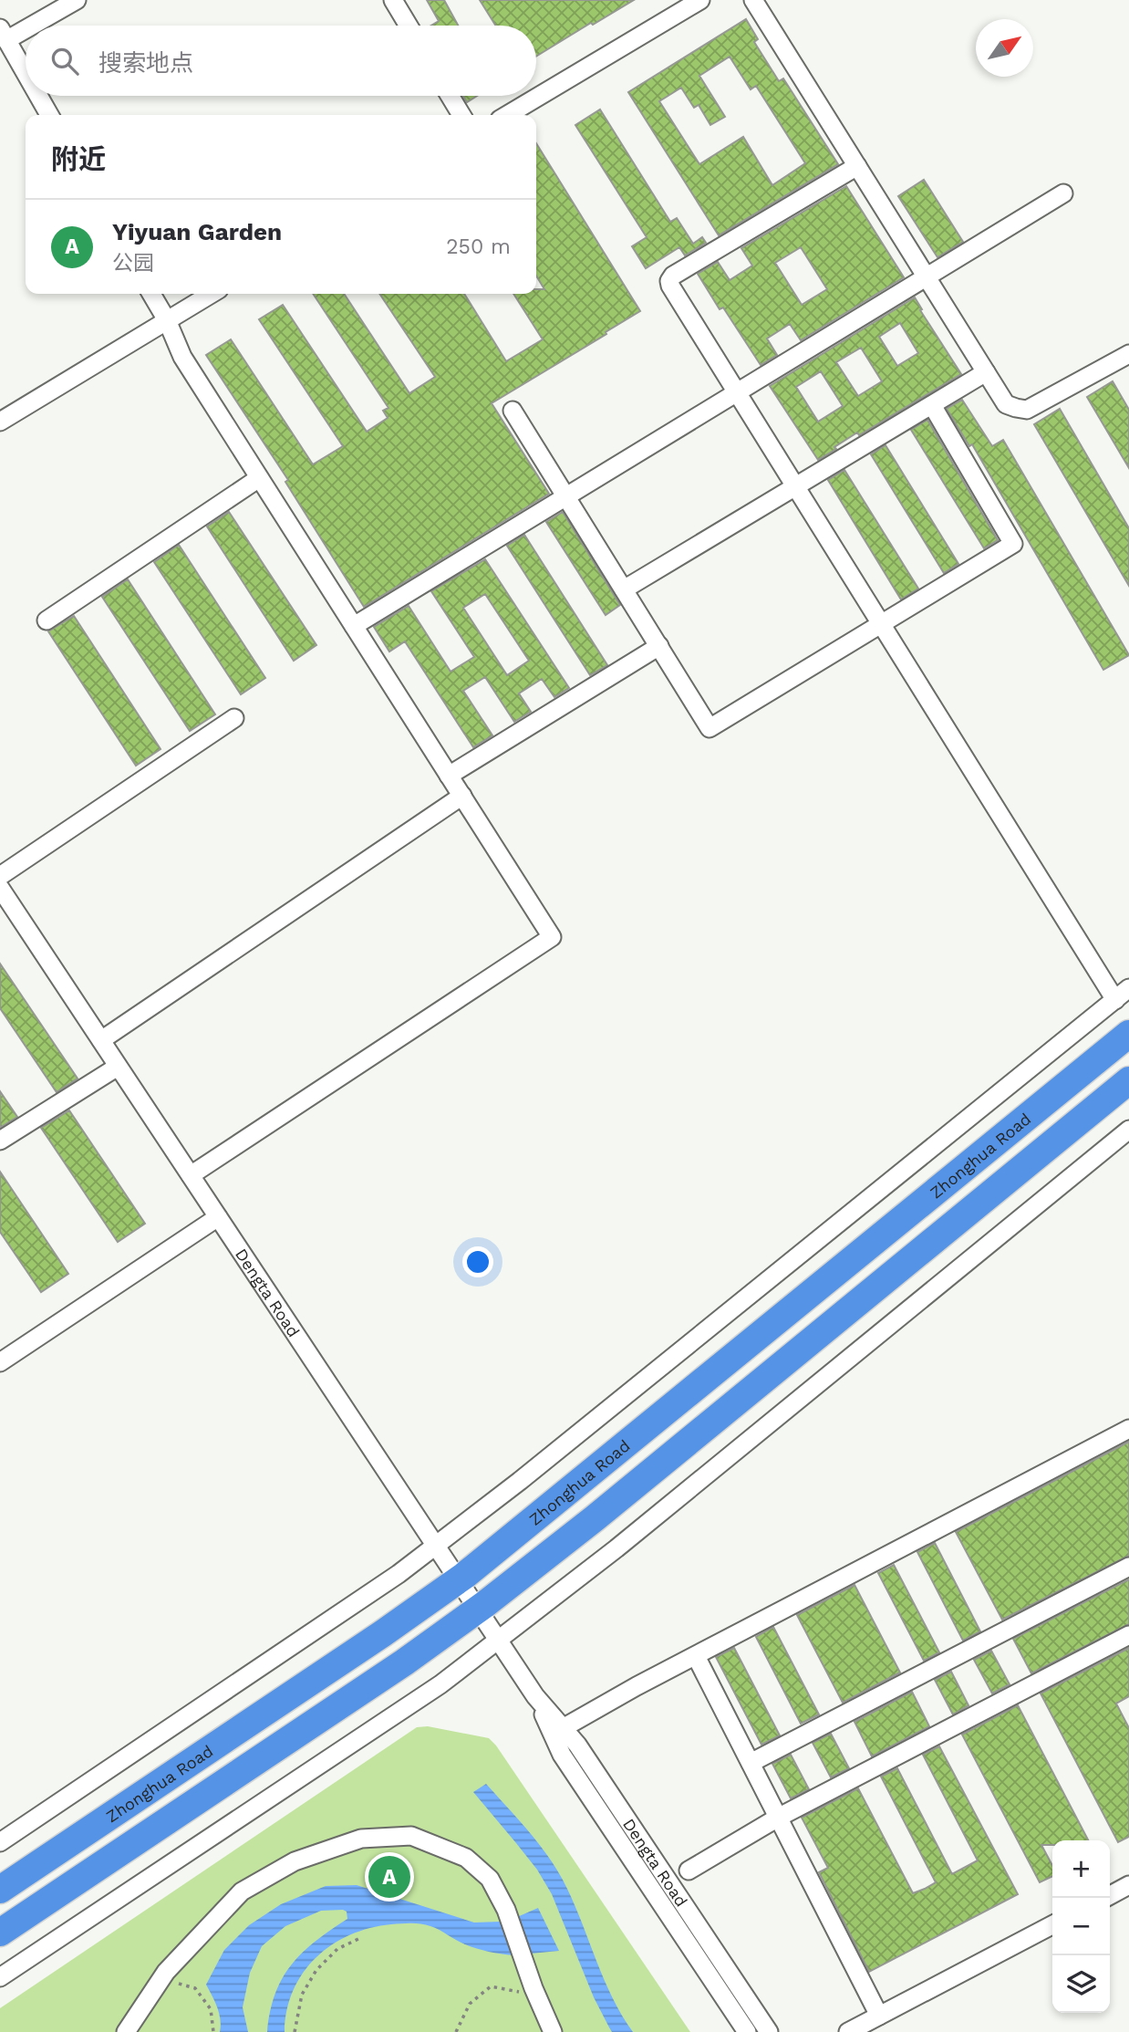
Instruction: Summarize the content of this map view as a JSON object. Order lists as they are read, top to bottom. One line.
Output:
{"streets":{"highway":["Zhonghua Road"],"street":["Dengta Road"]},"crossings":[["Zhonghua Road","Dengta Road"]],"north":"top right","page":{"search":"搜索地点","heading":"附近","list":[{"mark":"A","name":"Yiyuan Garden","note":"公园","value":"250 m"}],"map_buttons":["+","−"],"pins":"A"}}
